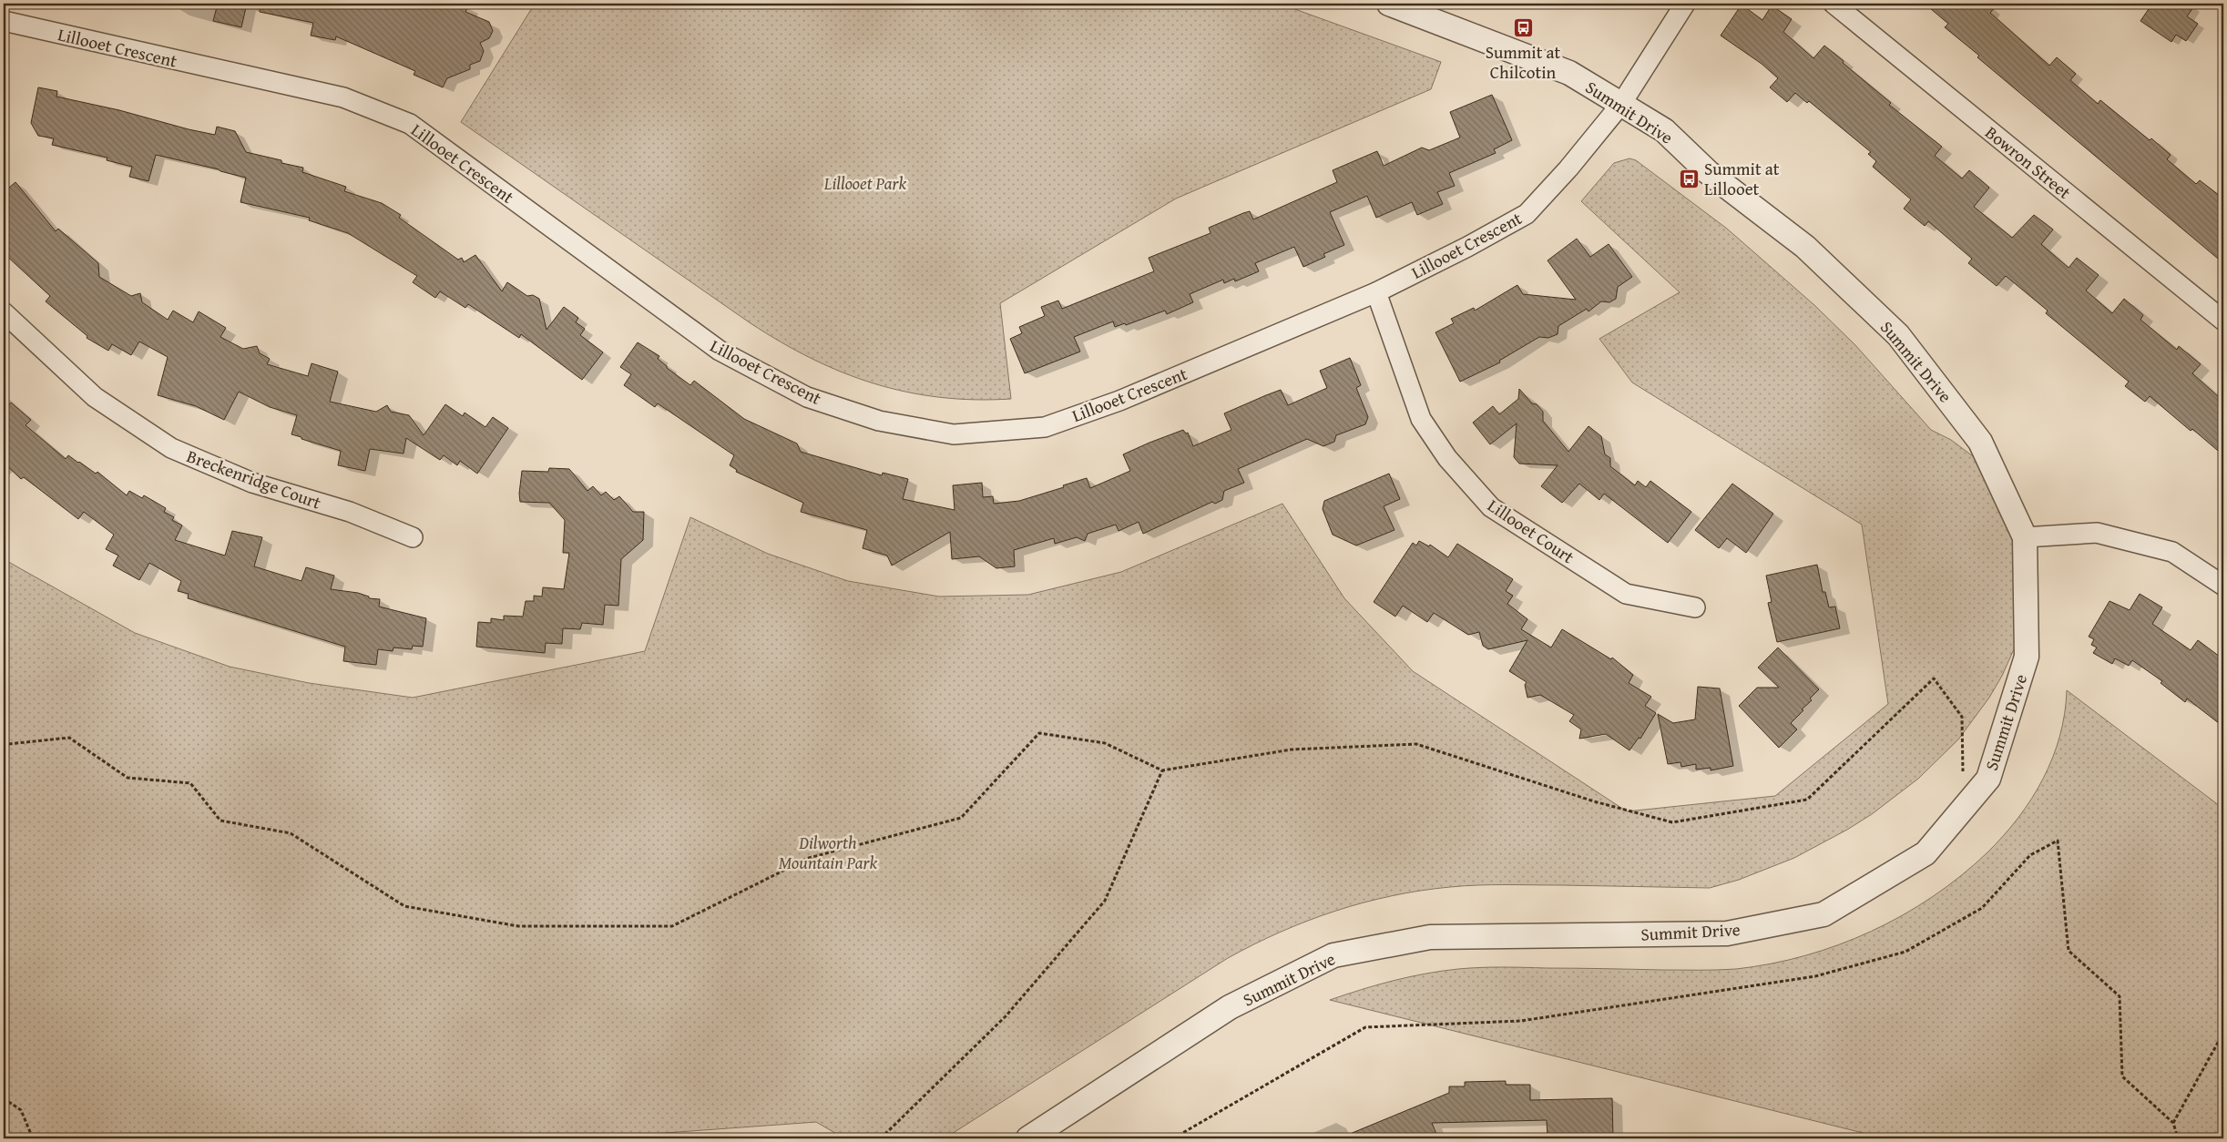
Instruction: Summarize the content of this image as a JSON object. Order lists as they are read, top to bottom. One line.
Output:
{"streets":{"street":["Lillooet Crescent","Summit Drive","Bowron Street","Breckenridge Court","Lillooet Court"]},"crossings":[["Lillooet Crescent","Summit Drive"],["Lillooet Crescent","Lillooet Court"]],"parks":["Lillooet Park","Dilworth Mountain Park"],"places":{"bus stop":["Summit at Chilcotin","Summit at Lillooet"]}}
